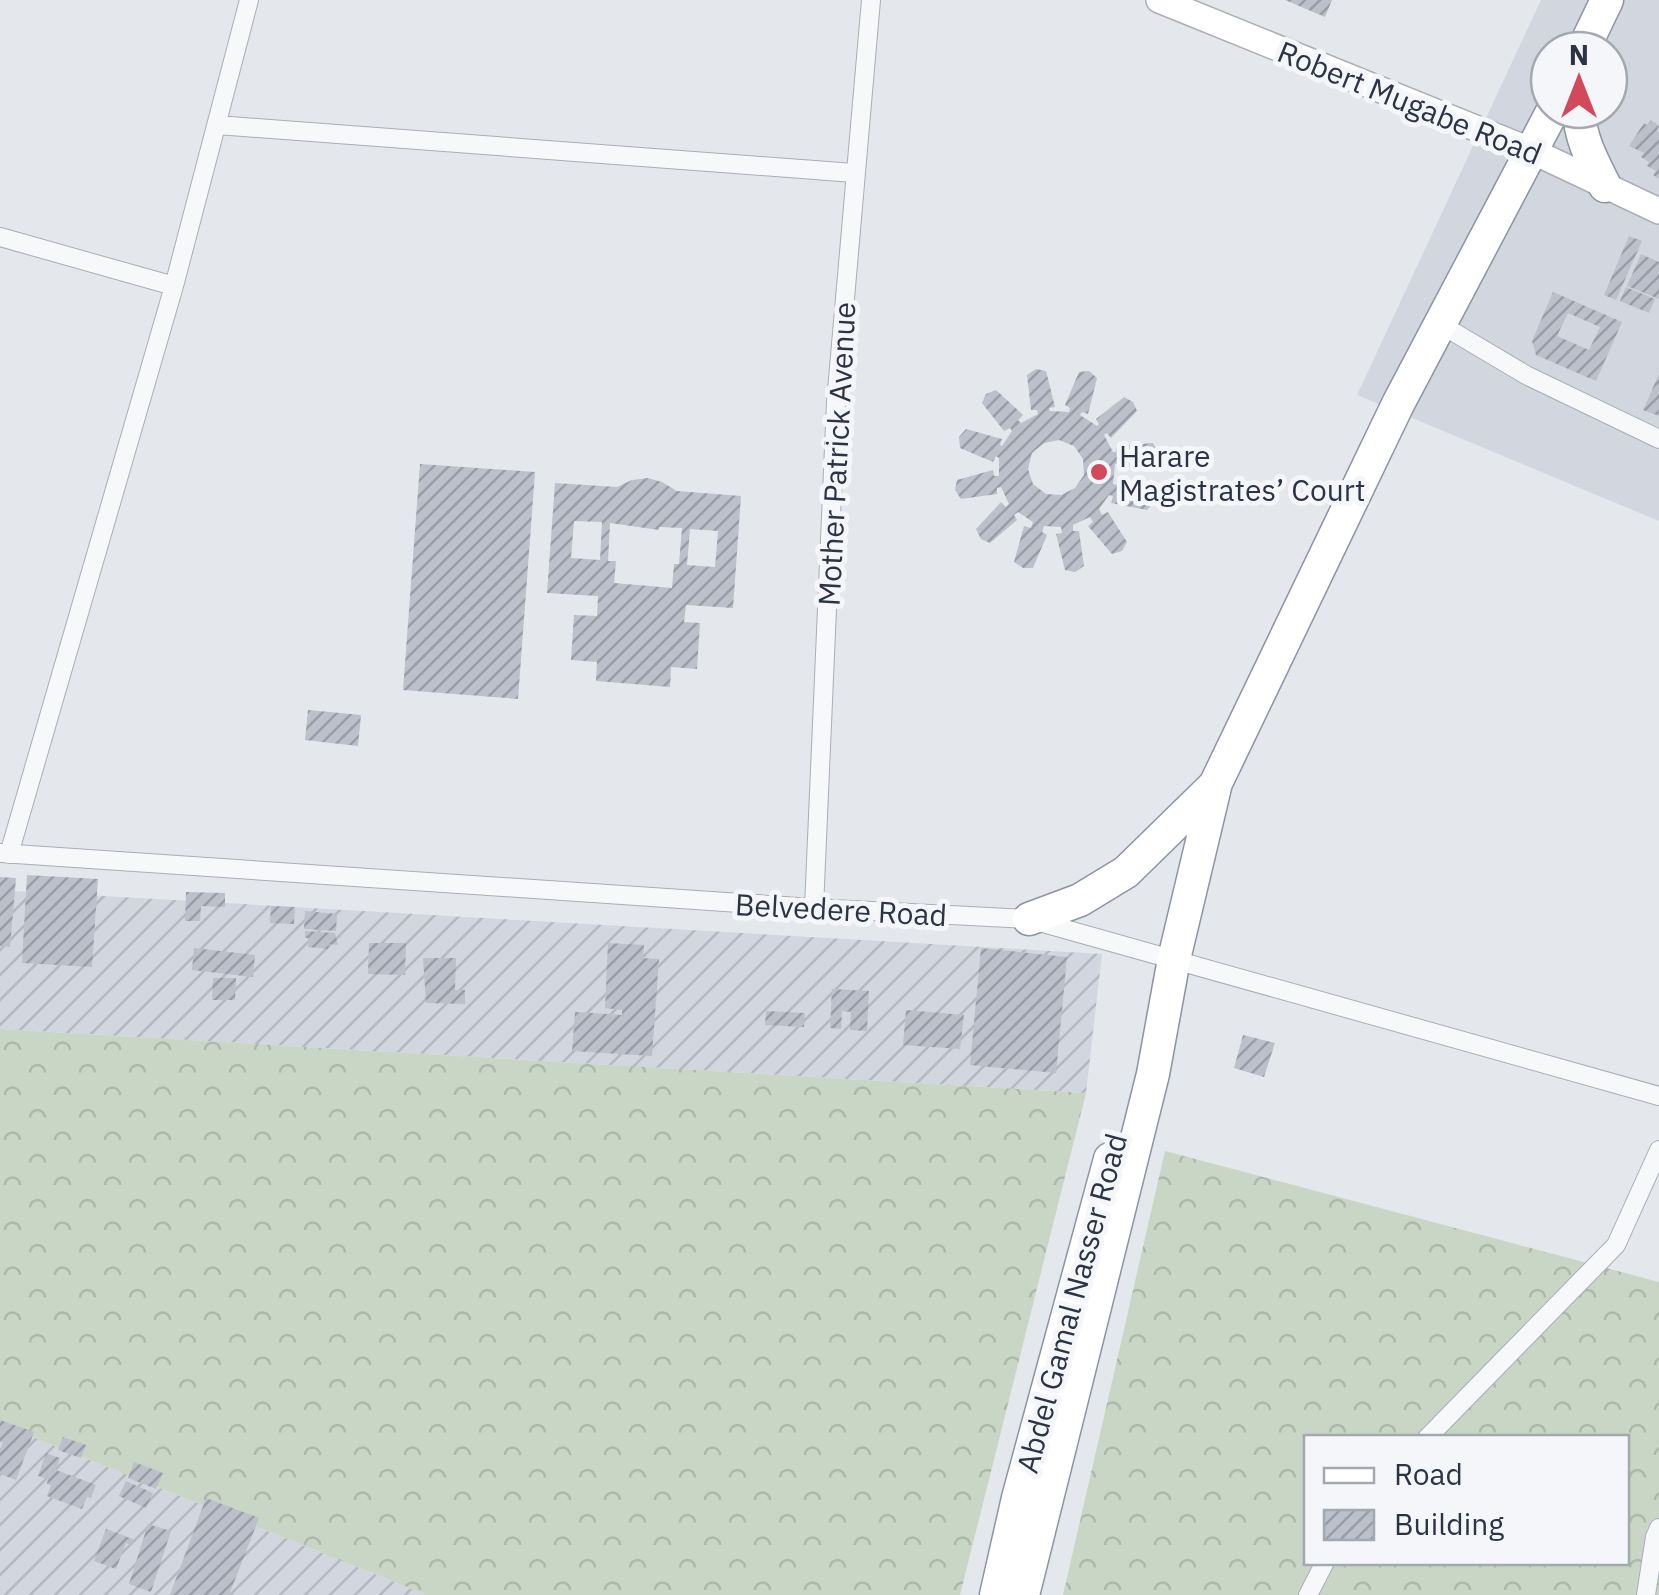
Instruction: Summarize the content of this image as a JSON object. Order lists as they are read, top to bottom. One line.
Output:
{"streets":{"highway":["Abdel Gamal Nasser Road"],"main road":["Robert Mugabe Road"],"street":["Mother Patrick Avenue","Belvedere Road"]},"crossings":[["Robert Mugabe Road","Abdel Gamal Nasser Road"],["Mother Patrick Avenue","Belvedere Road"],["Belvedere Road","Abdel Gamal Nasser Road"]],"places":["Harare Magistrates’ Court"],"legend":["Road","Building"],"north":"top"}
